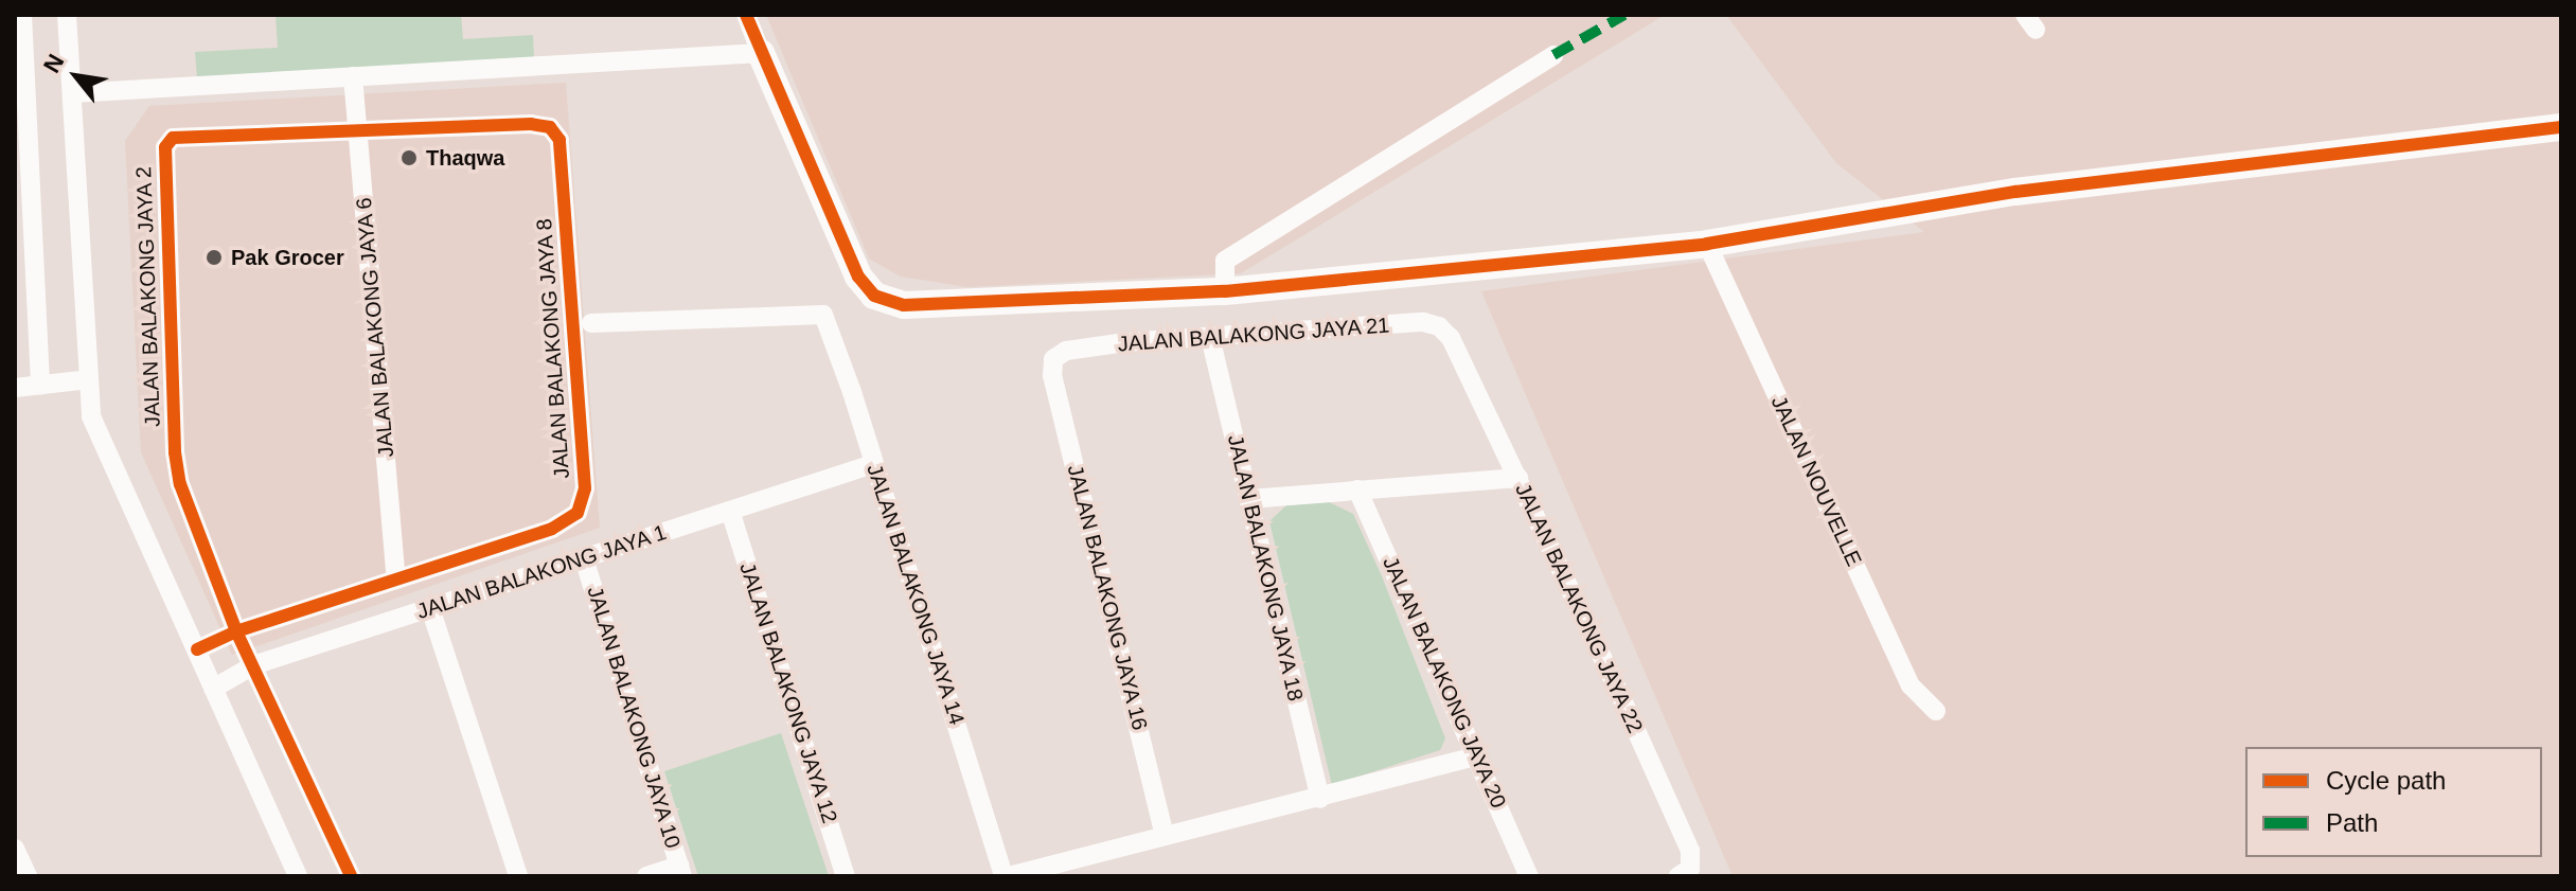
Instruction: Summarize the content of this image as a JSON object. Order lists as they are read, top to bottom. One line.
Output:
{"streets":{"street":["JALAN BALAKONG JAYA 2","JALAN BALAKONG JAYA 6","JALAN BALAKONG JAYA 21","JALAN BALAKONG JAYA 8","JALAN NOUVELLE","JALAN BALAKONG JAYA 18","JALAN BALAKONG JAYA 1","JALAN BALAKONG JAYA 14","JALAN BALAKONG JAYA 16","JALAN BALAKONG JAYA 22","JALAN BALAKONG JAYA 20","JALAN BALAKONG JAYA 12","JALAN BALAKONG JAYA 10"]},"crossings":[["JALAN BALAKONG JAYA 2","JALAN BALAKONG JAYA 6"],["JALAN BALAKONG JAYA 2","JALAN BALAKONG JAYA 8"],["JALAN BALAKONG JAYA 2","JALAN BALAKONG JAYA 1"],["JALAN BALAKONG JAYA 6","JALAN BALAKONG JAYA 8"],["JALAN BALAKONG JAYA 21","JALAN BALAKONG JAYA 18"],["JALAN BALAKONG JAYA 21","JALAN BALAKONG JAYA 16"],["JALAN BALAKONG JAYA 21","JALAN BALAKONG JAYA 22"],["JALAN BALAKONG JAYA 1","JALAN BALAKONG JAYA 14"],["JALAN BALAKONG JAYA 1","JALAN BALAKONG JAYA 12"],["JALAN BALAKONG JAYA 1","JALAN BALAKONG JAYA 10"]],"places":["Thaqwa","Pak Grocer"],"legend":["Cycle path","Path"],"north":"top left"}
